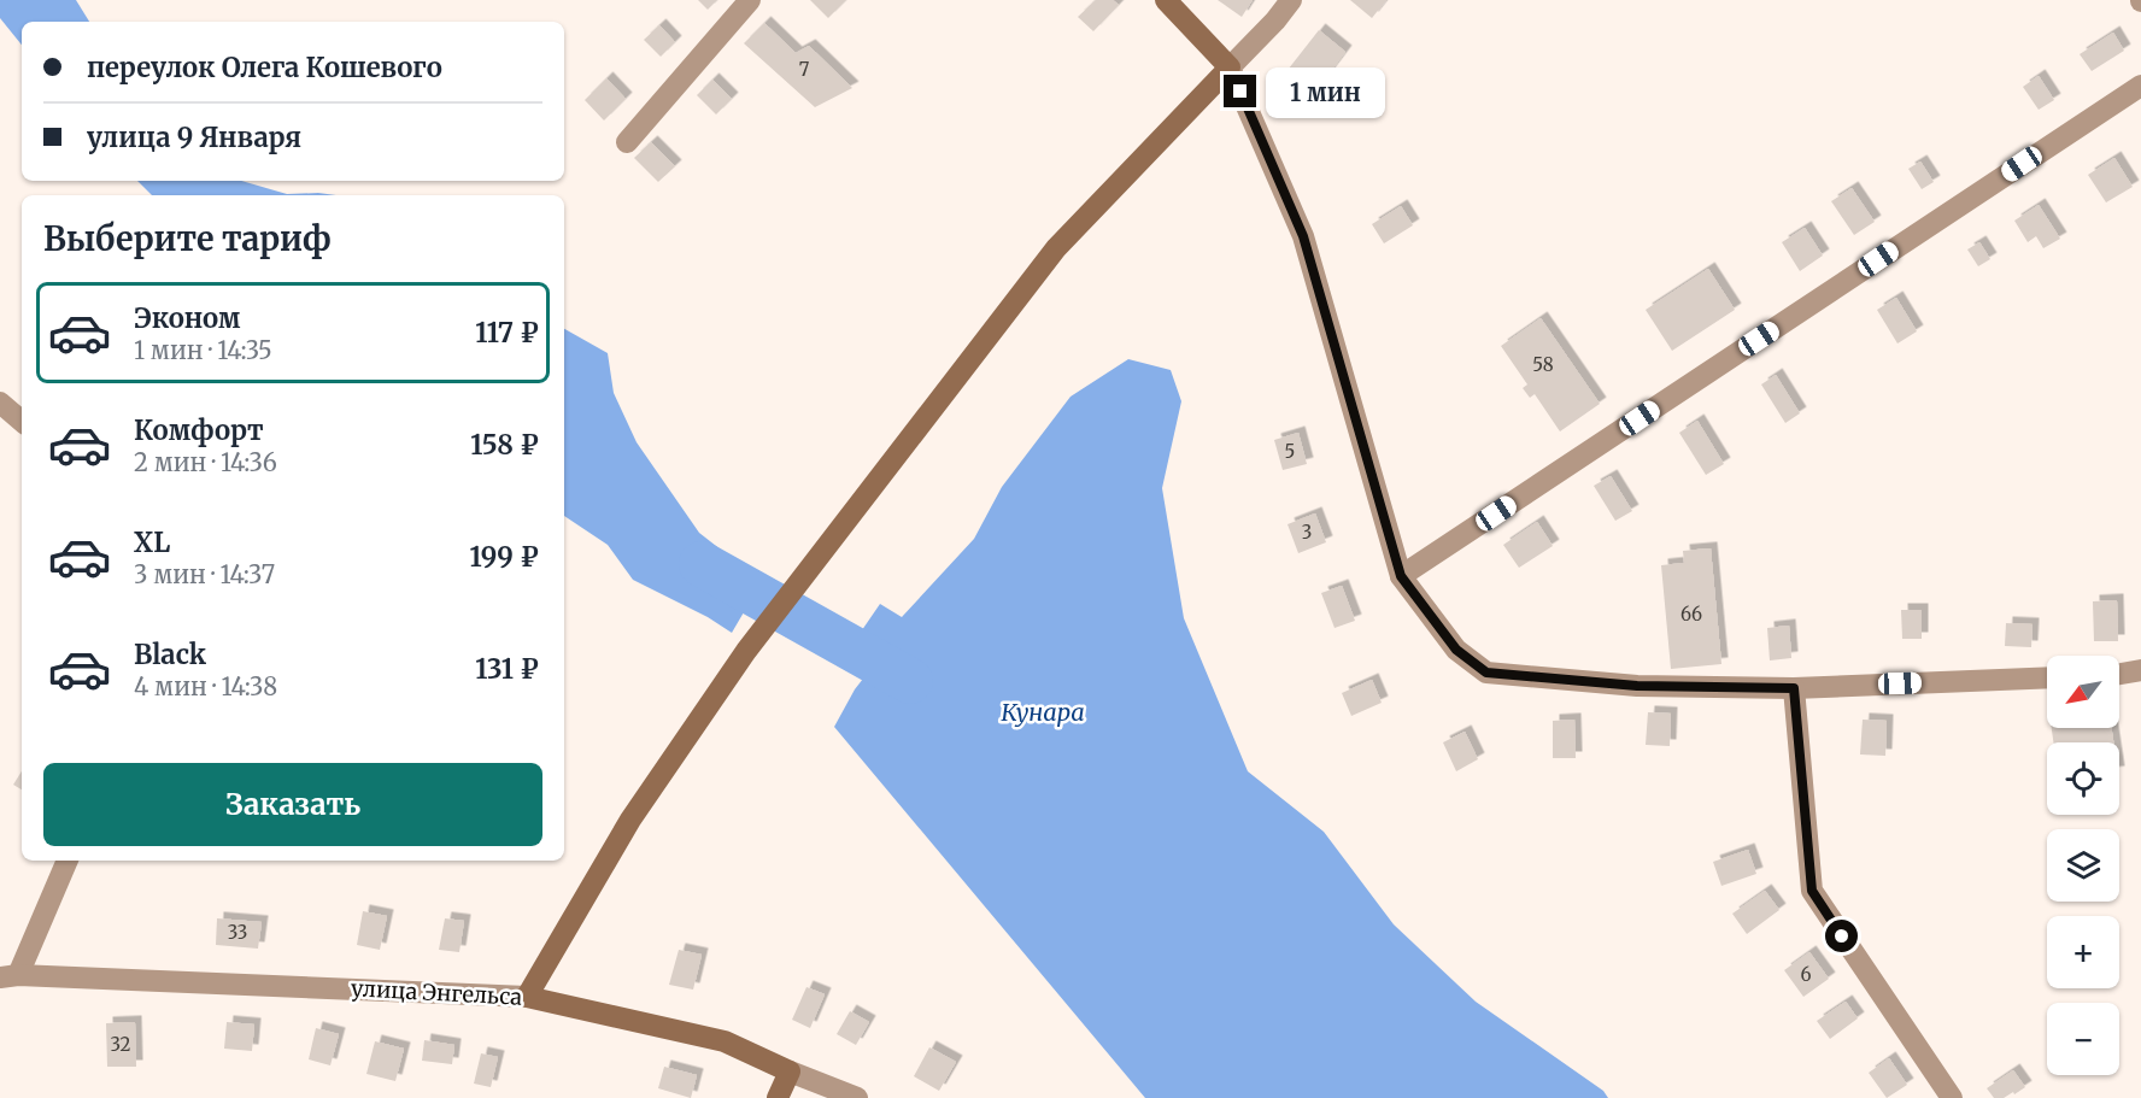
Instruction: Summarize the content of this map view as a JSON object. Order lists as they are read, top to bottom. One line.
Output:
{"streets":{"street":["улица Энгельса"]},"water":["Кунара"],"house_numbers":["7","58","5","3","66","33","6","32"],"north":"bottom left","page":{"banner":["переулок Олега Кошевого","улица 9 Января"],"bubble":"1 мин","heading":"Выберите тариф","list":[{"name":"Эконом","note":"1 мин · 14:35","value":"117 ₽"},{"name":"Комфорт","note":"2 мин · 14:36","value":"158 ₽"},{"name":"XL","note":"3 мин · 14:37","value":"199 ₽"},{"name":"Black","note":"4 мин · 14:38","value":"131 ₽"}],"map_buttons":["+","−"],"buttons":"Заказать"}}
